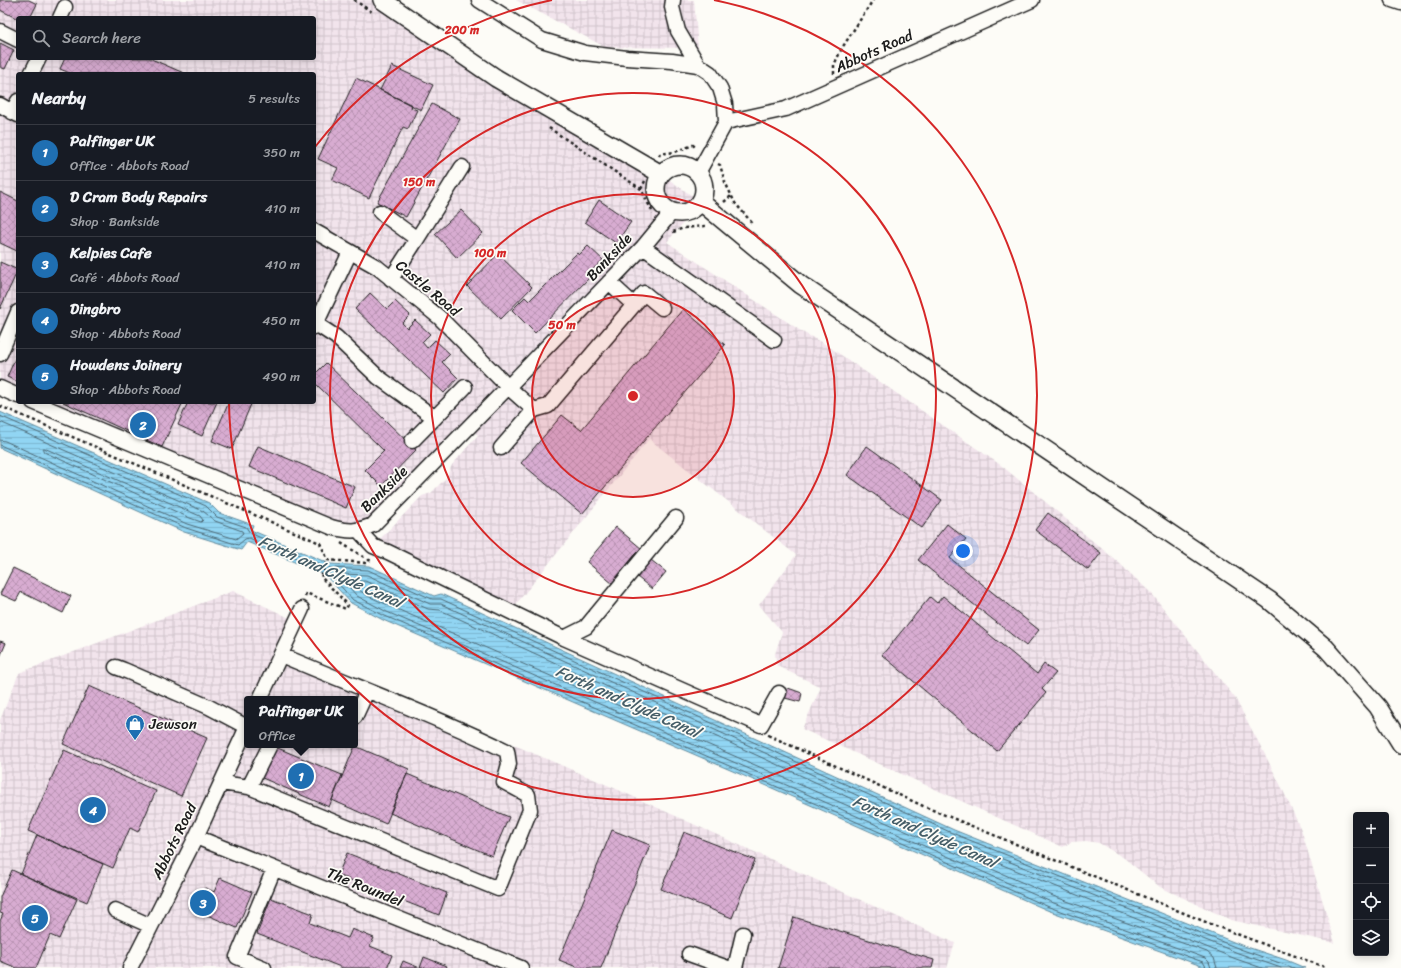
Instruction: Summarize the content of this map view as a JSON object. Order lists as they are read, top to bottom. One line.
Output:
{"streets":{"street":["Abbots Road","Bankside","Castle Road","The Roundel"]},"crossings":[["Abbots Road","The Roundel"],["Bankside","Castle Road"]],"water":["Forth and Clyde Canal"],"places":{"shop":["Jewson"]},"page":{"search":"Search here","heading":["Nearby","5 results"],"list":[{"mark":"1","name":"Palfinger UK","note":"Office · Abbots Road","value":"350 m"},{"mark":"2","name":"D Cram Body Repairs","note":"Shop · Bankside","value":"410 m"},{"mark":"3","name":"Kelpies Cafe","note":"Café · Abbots Road","value":"410 m"},{"mark":"4","name":"Dingbro","note":"Shop · Abbots Road","value":"450 m"},{"mark":"5","name":"Howdens Joinery","note":"Shop · Abbots Road","value":"490 m"}],"pins":["2","1","4","3","5"],"popup":["Palfinger UK","Office"],"map_buttons":["+","−"]},"rings":["200 m","150 m","100 m","50 m"]}
